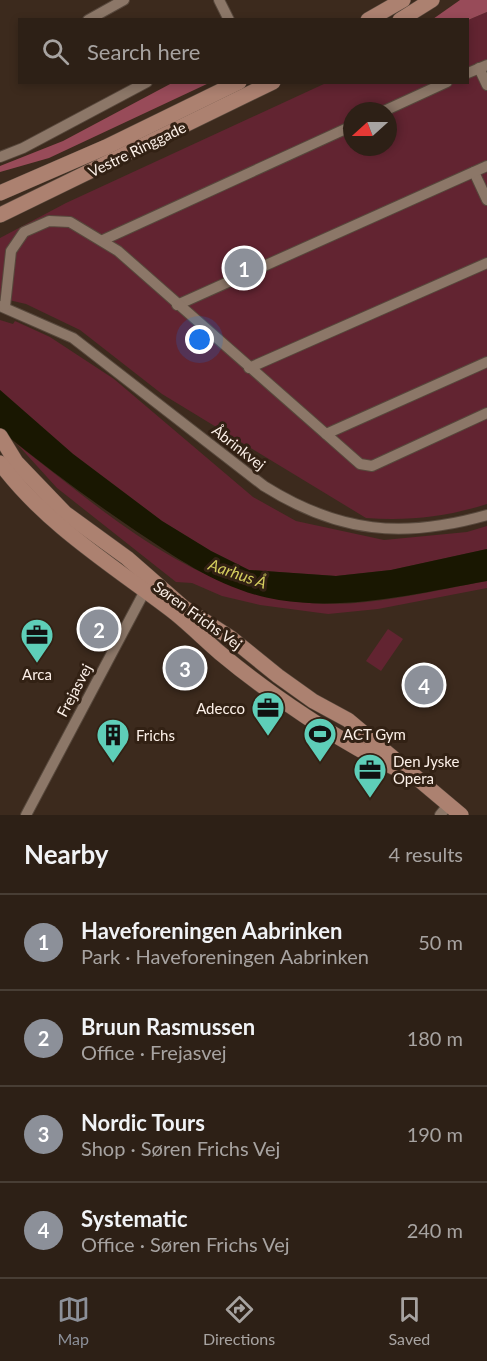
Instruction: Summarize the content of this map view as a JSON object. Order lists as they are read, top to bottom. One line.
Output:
{"streets":{"street":["Vestre Ringgade","Åbrinkvej","Søren Frichs Vej","Frejasvej"]},"crossings":[["Søren Frichs Vej","Frejasvej"]],"water":["Aarhus Å"],"places":{"office":["Arca","Adecco","Den Jyske Opera"],"sports":["ACT Gym"],"building":["Frichs"]},"north":"left","page":{"search":"Search here","pins":["1","2","3","4"],"heading":["Nearby","4 results"],"list":[{"mark":"1","name":"Haveforeningen Aabrinken","note":"Park · Haveforeningen Aabrinken","value":"50 m"},{"mark":"2","name":"Bruun Rasmussen","note":"Office · Frejasvej","value":"180 m"},{"mark":"3","name":"Nordic Tours","note":"Shop · Søren Frichs Vej","value":"190 m"},{"mark":"4","name":"Systematic","note":"Office · Søren Frichs Vej","value":"240 m"}],"nav":["Map","Directions","Saved"]}}
